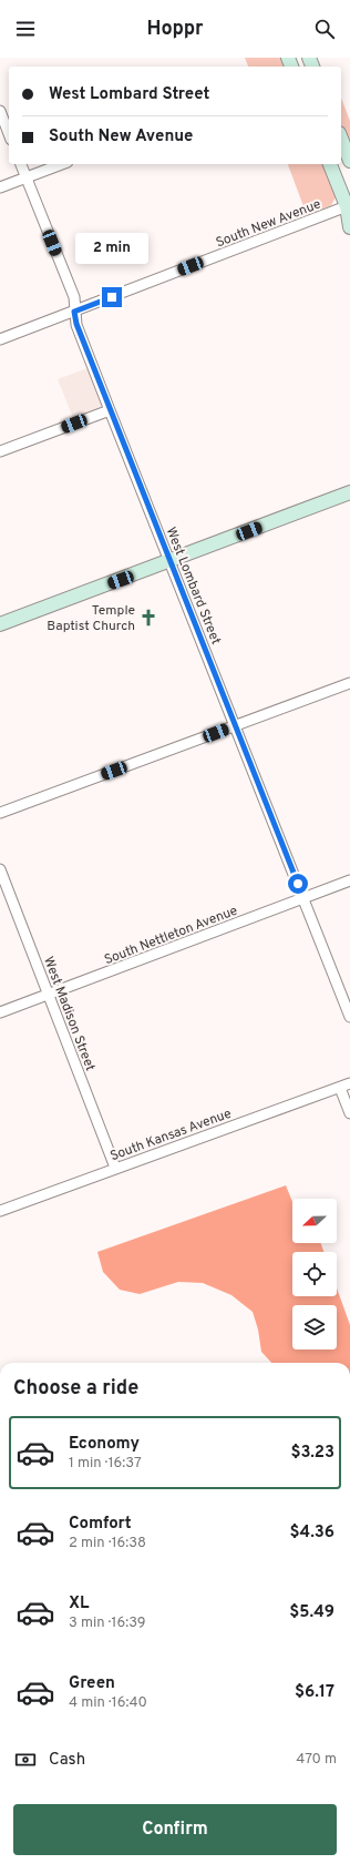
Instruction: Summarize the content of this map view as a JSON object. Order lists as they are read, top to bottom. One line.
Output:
{"streets":{"street":["South New Avenue","West Lombard Street","South Nettleton Avenue","West Madison Street","South Kansas Avenue"]},"crossings":[["South New Avenue","West Lombard Street"],["West Lombard Street","South Nettleton Avenue"],["South Nettleton Avenue","West Madison Street"],["West Madison Street","South Kansas Avenue"]],"places":{"church":["Temple Baptist Church"]},"north":"left","page":{"header":"Hoppr","banner":["West Lombard Street","South New Avenue"],"bubble":"2 min","heading":"Choose a ride","list":[{"name":"Economy","note":"1 min · 16:37","value":"$3.23"},{"name":"Comfort","note":"2 min · 16:38","value":"$4.36"},{"name":"XL","note":"3 min · 16:39","value":"$5.49"},{"name":"Green","note":"4 min · 16:40","value":"$6.17"}],"pay":["Cash","470 m"],"buttons":"Confirm"}}
